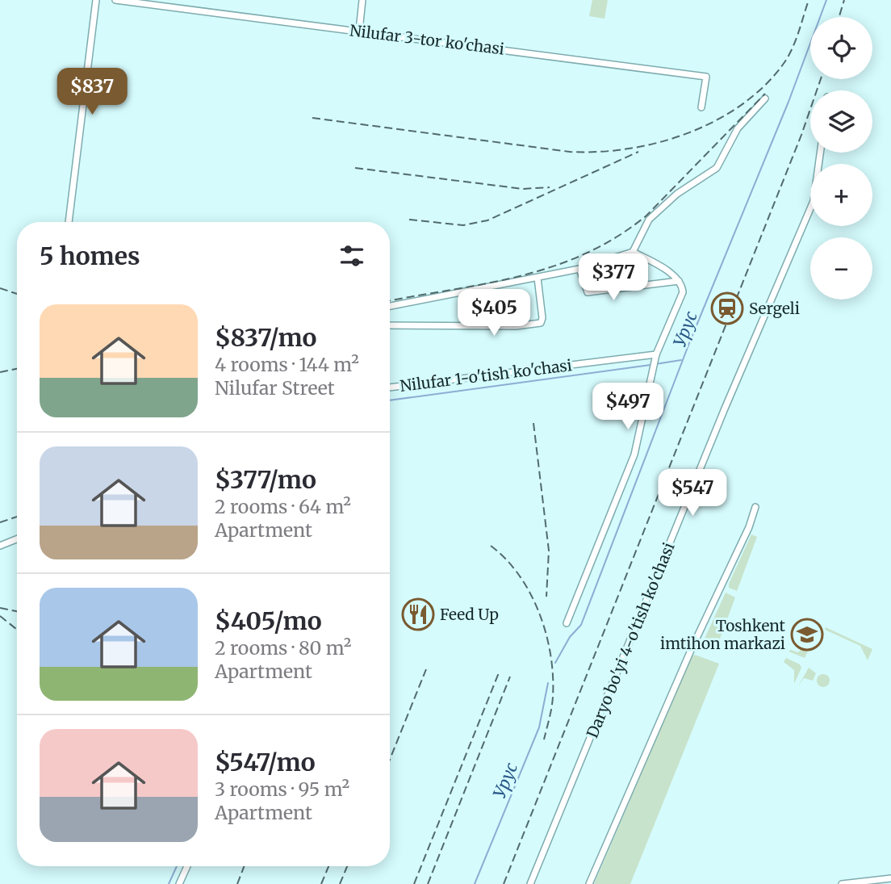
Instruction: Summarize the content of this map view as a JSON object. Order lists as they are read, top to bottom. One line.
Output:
{"streets":{"street":["Nilufar 3-tor ko'chasi","Nilufar 1-o'tish ko'chasi","Daryo bo'yi 4-o'tish ko'chasi"]},"water":["Урус"],"places":{"station":["Sergeli"],"restaurant":["Feed Up"],"school or university":["Toshkent imtihon markazi"]},"page":{"map_buttons":["+","−"],"price":["$837","$377","$405","$497","$547"],"heading":"5 homes","list":[{"name":"$837/mo","note":"4 rooms · 144 m² · Nilufar Street"},{"name":"$377/mo","note":"2 rooms · 64 m² · Apartment"},{"name":"$405/mo","note":"2 rooms · 80 m² · Apartment"},{"name":"$547/mo","note":"3 rooms · 95 m² · Apartment"}]}}
